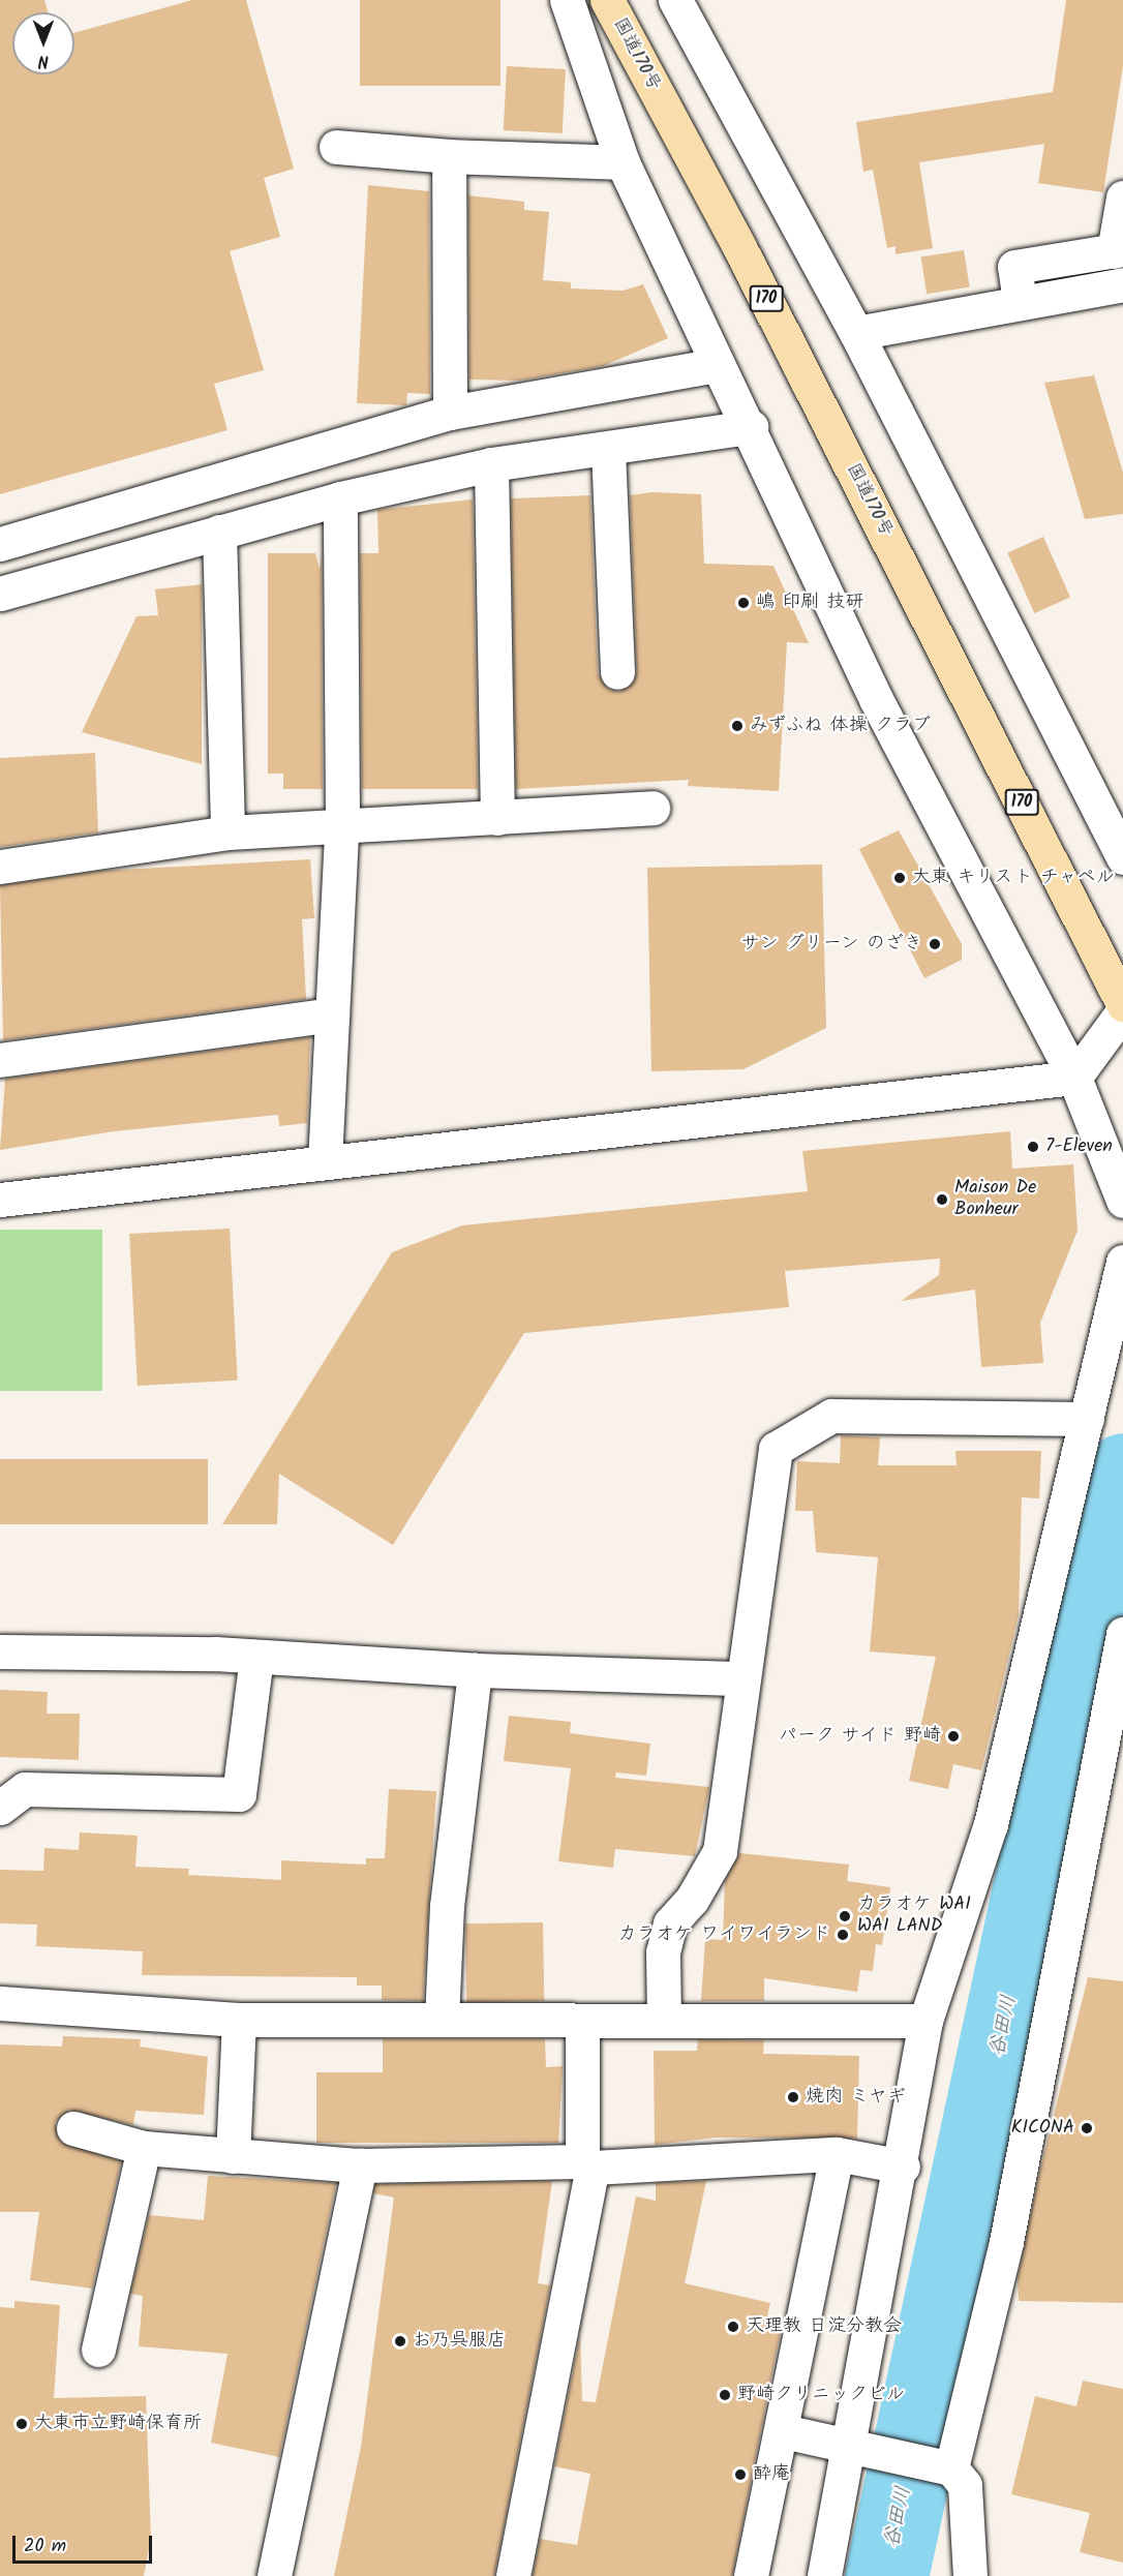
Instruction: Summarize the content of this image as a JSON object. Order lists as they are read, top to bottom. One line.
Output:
{"streets":{"highway":["国道170号","170"]},"water":["谷田川"],"places":["嶋 印刷 技研","みずふね 体操 クラブ","大東 キリスト チャペル","サン グリーン のざき","7-Eleven","Maison De Bonheur","パーク サイド 野崎","カラオケ WAI WAI LAND","カラオケ ワイワイランド","焼肉 ミヤギ","KICONA","天理教 日淀分教会","お乃呉服店","野崎クリニックビル","大東市立野崎保育所","酔庵"],"scale_bar":"20 m","north":"bottom"}
